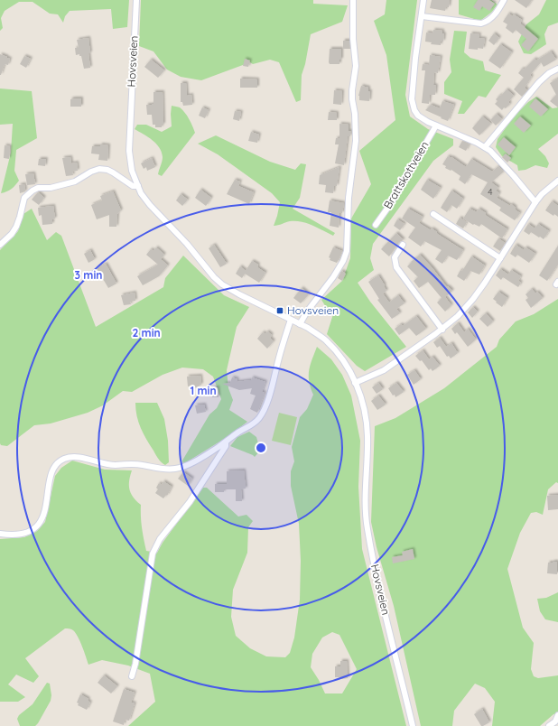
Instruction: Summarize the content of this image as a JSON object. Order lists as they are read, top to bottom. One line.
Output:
{"streets":{"street":["Hovsveien","Brattskottveien"]},"places":{"transit":["Hovsveien"]},"house_numbers":["4"],"rings":["3 min","2 min","1 min"]}
